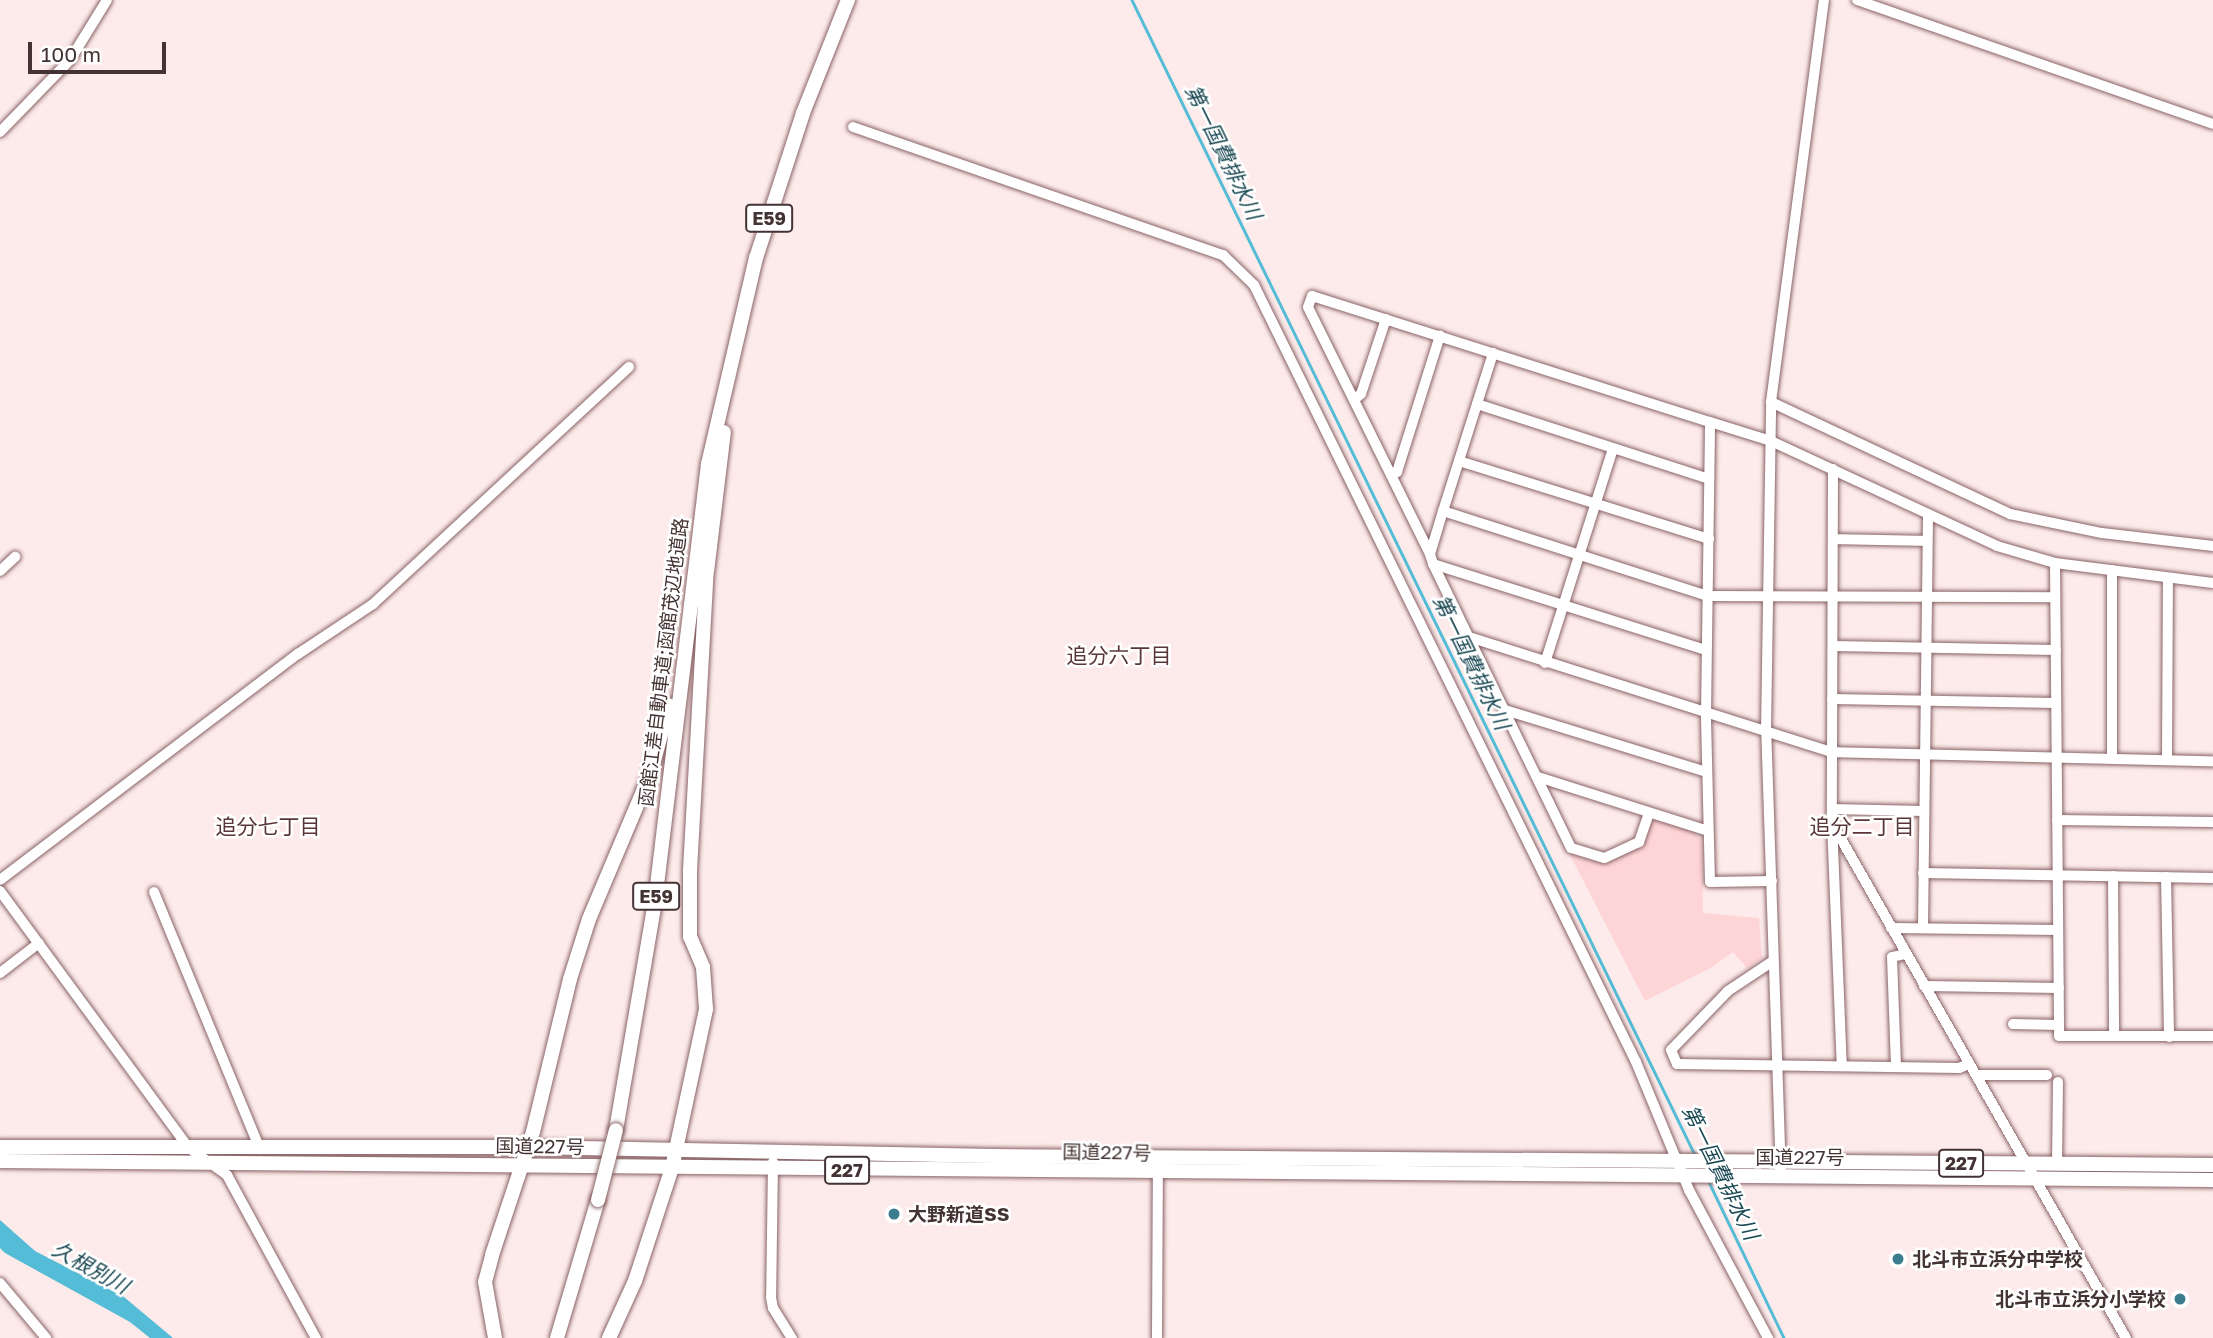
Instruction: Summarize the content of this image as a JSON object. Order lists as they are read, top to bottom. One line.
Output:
{"streets":{"highway":["E59","函館江差自動車道;函館茂辺地道路","国道227号","227"]},"districts":["追分六丁目","追分七丁目","追分二丁目"],"water":["第一国費排水川","久根別川"],"places":["大野新道SS","北斗市立浜分中学校","北斗市立浜分小学校"],"scale_bar":"100 m"}
